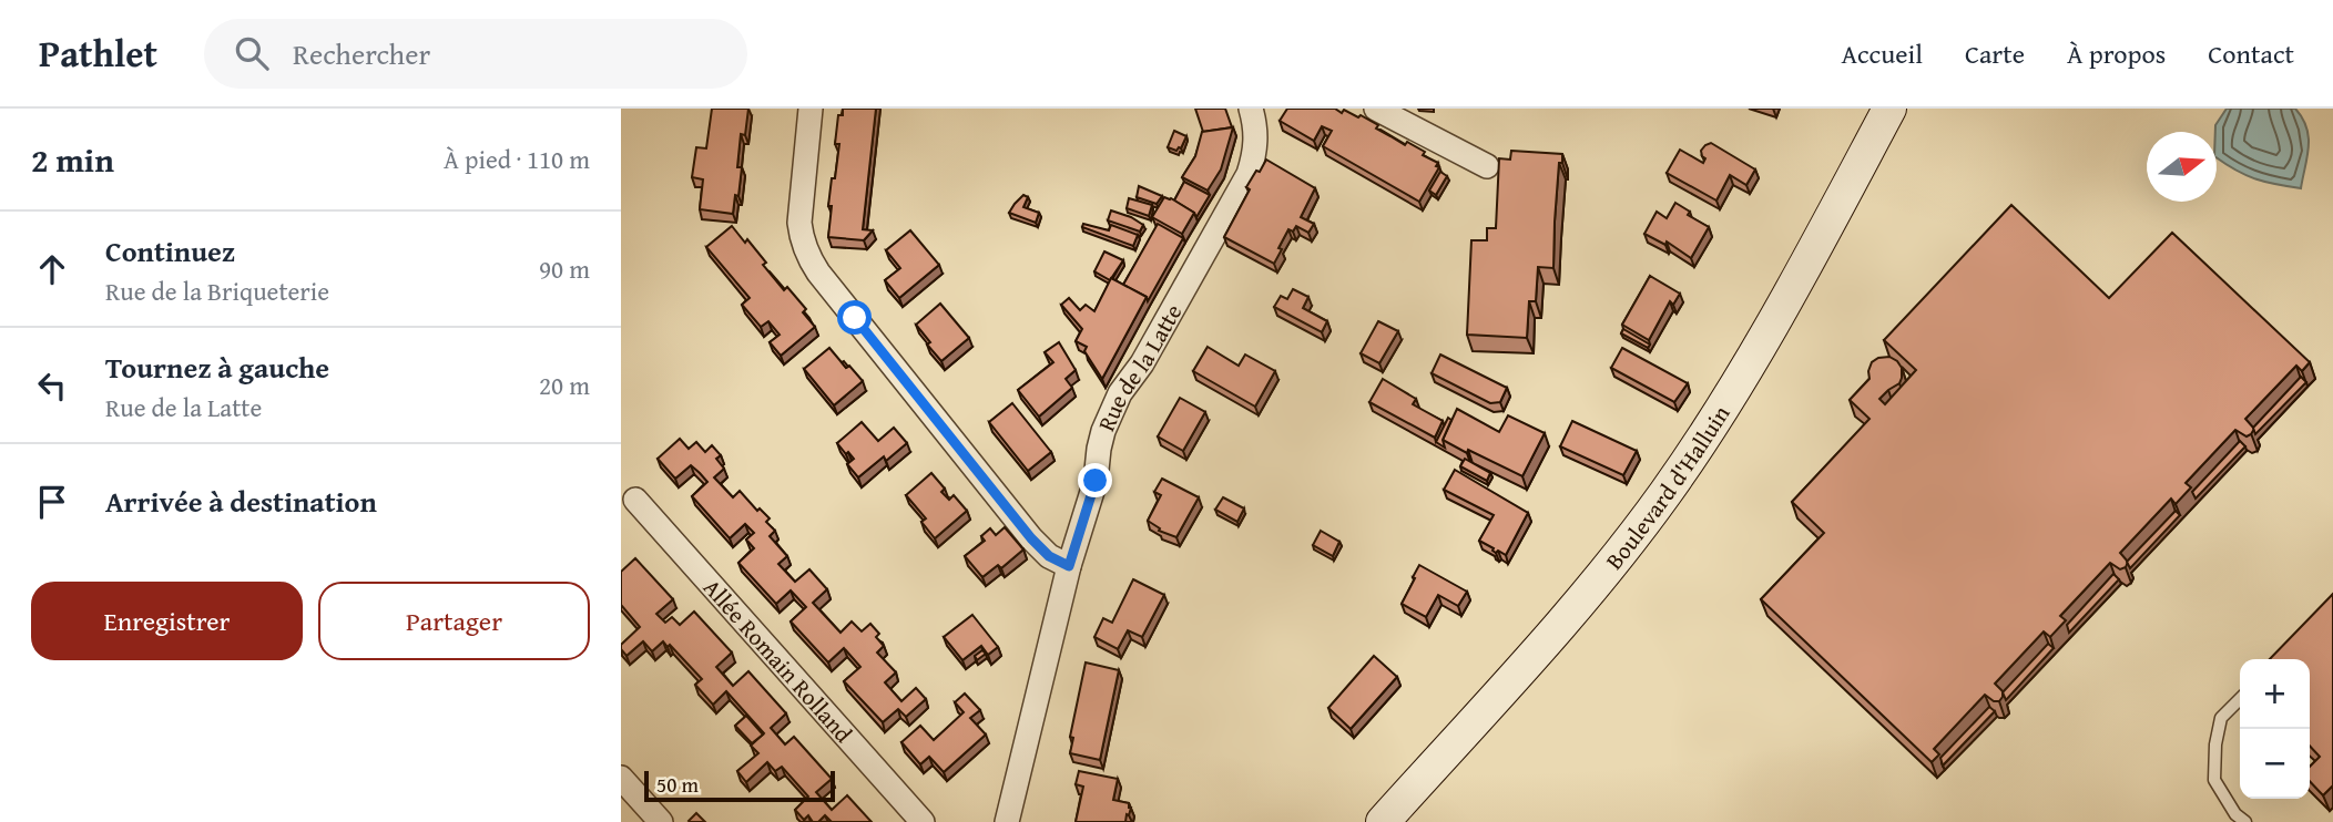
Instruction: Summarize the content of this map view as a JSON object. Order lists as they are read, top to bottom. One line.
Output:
{"streets":{"main road":["Boulevard d'Halluin"],"street":["Rue de la Latte","Allée Romain Rolland"]},"scale_bar":"50 m","north":"right","page":{"header":"Pathlet","search":"Rechercher","nav":["Accueil","Carte","À propos","Contact"],"heading":["2 min","À pied · 110 m"],"list":[["Continuez","Rue de la Briqueterie","90 m"],["Tournez à gauche","Rue de la Latte","20 m"],"Arrivée à destination"],"buttons":["Enregistrer","Partager"],"map_buttons":["+","−"],"scale":"50 m"}}
